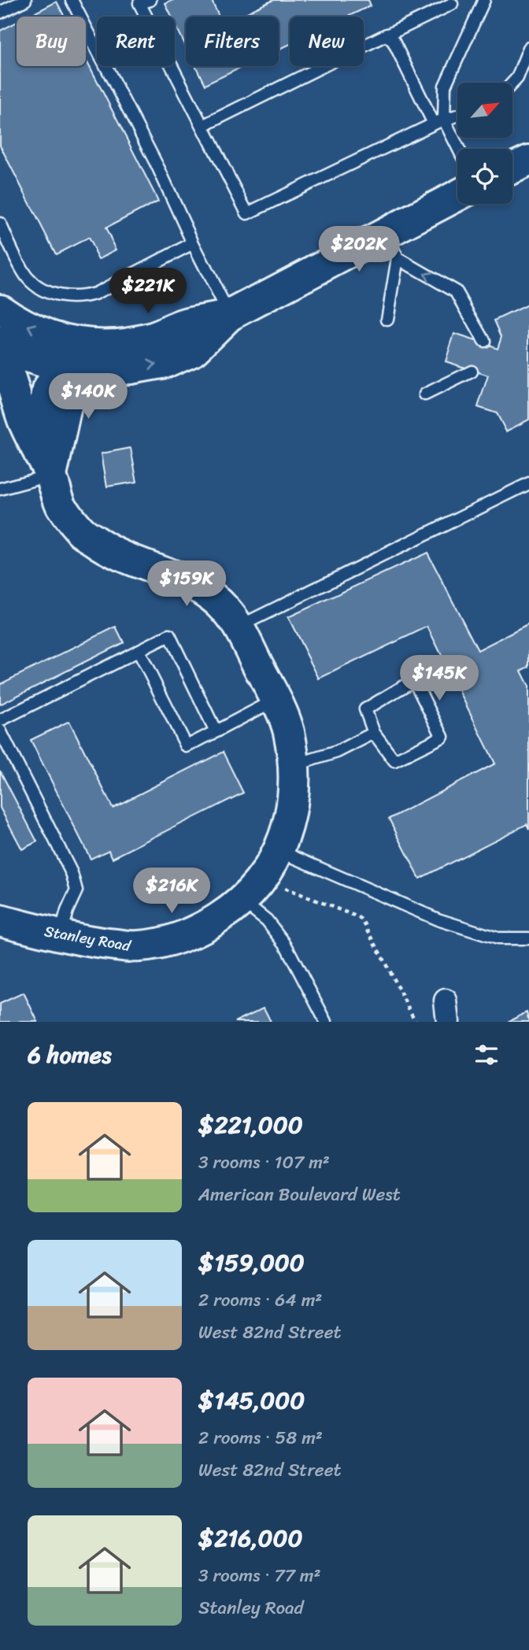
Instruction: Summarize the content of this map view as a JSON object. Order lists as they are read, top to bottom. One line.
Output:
{"streets":{"street":["Stanley Road"]},"north":"top right","page":{"chip":["Buy","Rent","Filters","New"],"price":["$202K","$221K","$140K","$159K","$145K","$216K"],"heading":"6 homes","list":[{"name":"$221,000","note":"3 rooms · 107 m² · American Boulevard West"},{"name":"$159,000","note":"2 rooms · 64 m² · West 82nd Street"},{"name":"$145,000","note":"2 rooms · 58 m² · West 82nd Street"},{"name":"$216,000","note":"3 rooms · 77 m² · Stanley Road"}]}}
